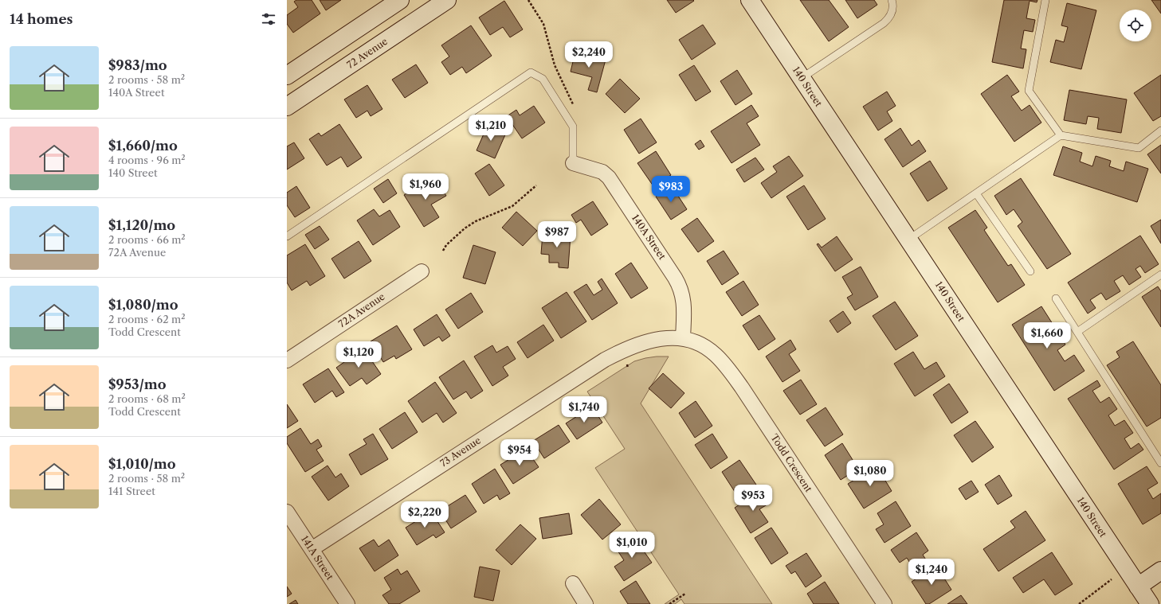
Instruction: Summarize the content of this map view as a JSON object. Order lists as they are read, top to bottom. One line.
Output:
{"streets":{"main road":["72 Avenue","140 Street"],"street":["140A Street","72A Avenue","73 Avenue","Todd Crescent","141A Street"]},"crossings":[["140A Street","73 Avenue"],["140A Street","Todd Crescent"],["73 Avenue","Todd Crescent"],["73 Avenue","141A Street"]],"page":{"heading":"14 homes","list":[{"name":"$983/mo","note":"2 rooms · 58 m² · 140A Street"},{"name":"$1,660/mo","note":"4 rooms · 96 m² · 140 Street"},{"name":"$1,120/mo","note":"2 rooms · 66 m² · 72A Avenue"},{"name":"$1,080/mo","note":"2 rooms · 62 m² · Todd Crescent"},{"name":"$953/mo","note":"2 rooms · 68 m² · Todd Crescent"},{"name":"$1,010/mo","note":"2 rooms · 58 m² · 141 Street"}],"price":["$2,240","$1,210","$1,960","$983","$987","$1,660","$1,120","$1,740","$954","$1,080","$953","$2,220","$1,010","$1,240"]}}
